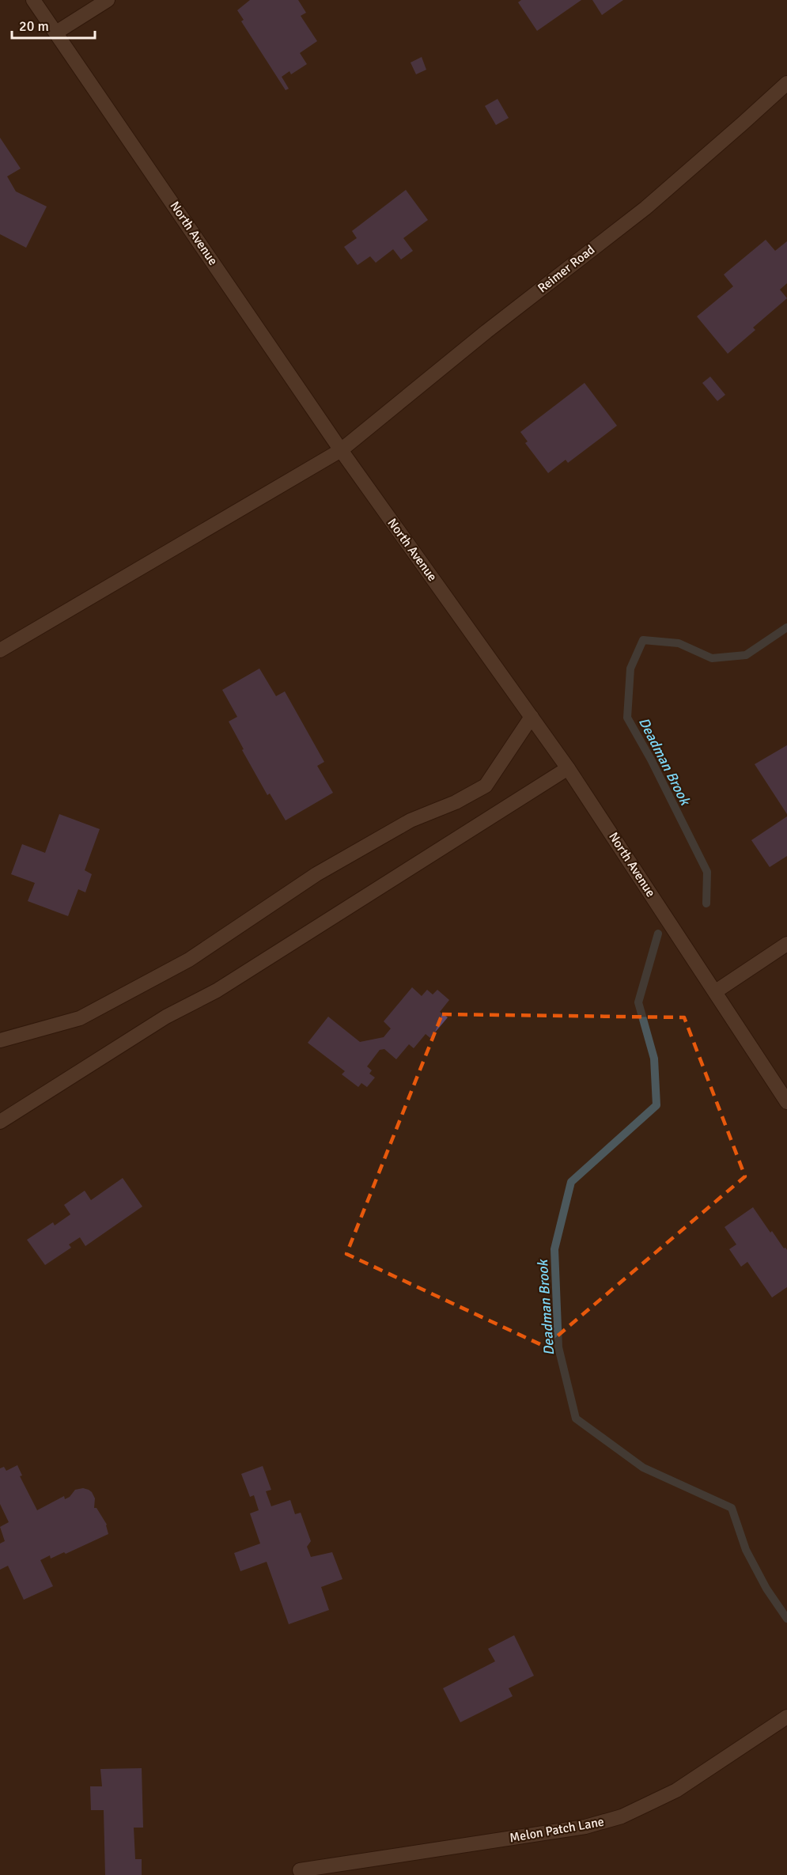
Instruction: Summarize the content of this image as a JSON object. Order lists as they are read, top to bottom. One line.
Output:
{"streets":{"street":["North Avenue","Reimer Road","Melon Patch Lane"]},"crossings":[["North Avenue","Reimer Road"]],"water":["Deadman Brook"],"scale_bar":"20 m"}
